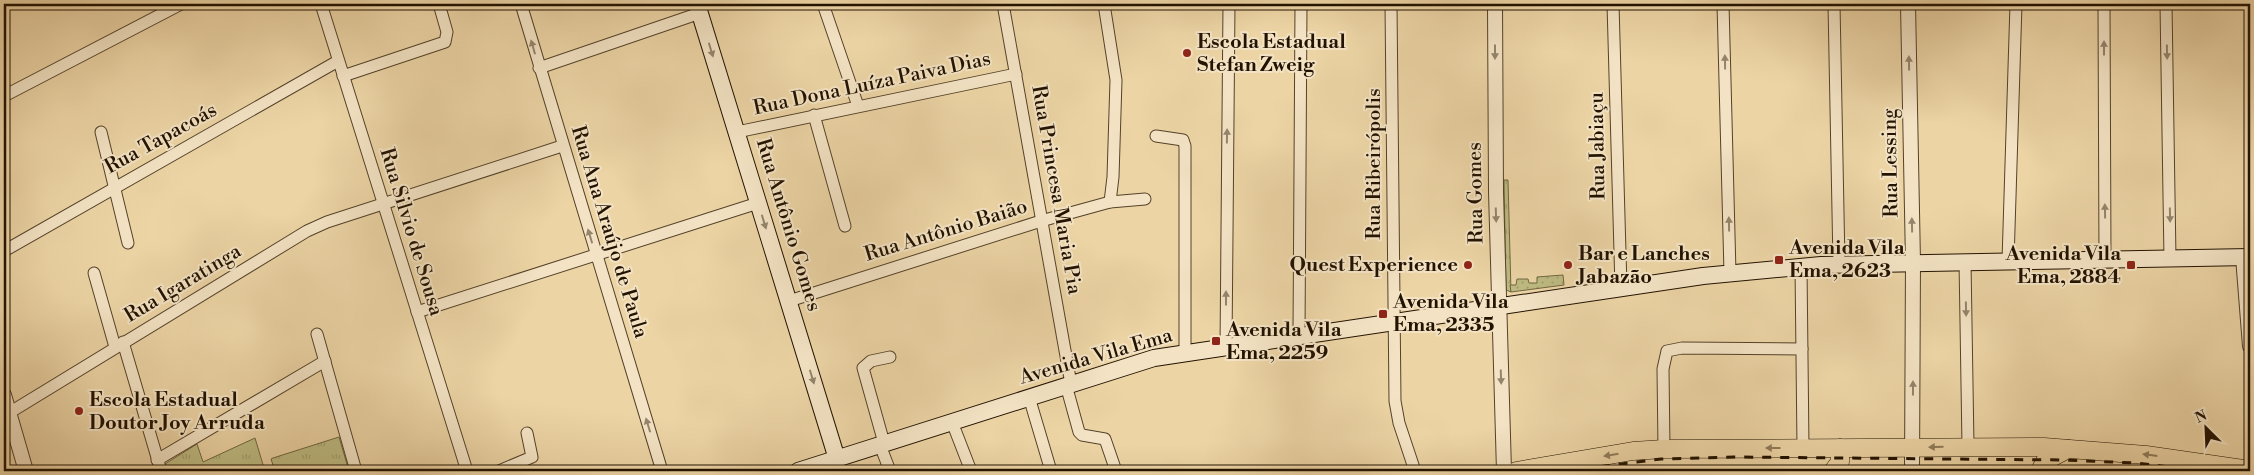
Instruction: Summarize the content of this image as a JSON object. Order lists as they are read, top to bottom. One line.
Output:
{"streets":{"main road":["Rua Antônio Gomes","Avenida Vila Ema"],"street":["Rua Dona Luíza Paiva Dias","Rua Tapacoás","Rua Jabiaçu","Rua Lessing","Rua Ribeirópolis","Rua Princesa Maria Pia","Rua Gomes","Rua Antônio Baião","Rua Silvio de Sousa","Rua Ana Araújo de Paula","Rua Igaratinga"]},"crossings":[["Rua Dona Luíza Paiva Dias","Rua Princesa Maria Pia"],["Rua Dona Luíza Paiva Dias","Rua Antônio Gomes"],["Rua Tapacoás","Rua Silvio de Sousa"],["Rua Jabiaçu","Avenida Vila Ema"],["Rua Lessing","Avenida Vila Ema"],["Rua Ribeirópolis","Avenida Vila Ema"],["Rua Princesa Maria Pia","Rua Antônio Baião"],["Rua Princesa Maria Pia","Avenida Vila Ema"],["Rua Gomes","Avenida Vila Ema"],["Rua Antônio Gomes","Rua Antônio Baião"],["Rua Antônio Gomes","Avenida Vila Ema"],["Rua Silvio de Sousa","Rua Igaratinga"],["Rua Ana Araújo de Paula","Rua Igaratinga"]],"one_way":["Rua Gomes","Rua Antônio Gomes","Rua Ana Araújo de Paula"],"places":{"other":["Escola Estadual Stefan Zweig","Quest Experience","Bar e Lanches Jabazão","Escola Estadual Doutor Joy Arruda"],"transit":["Avenida Vila Ema, 2623","Avenida Vila Ema, 2884","Avenida Vila Ema, 2335","Avenida Vila Ema, 2259"]},"north":"top left"}
